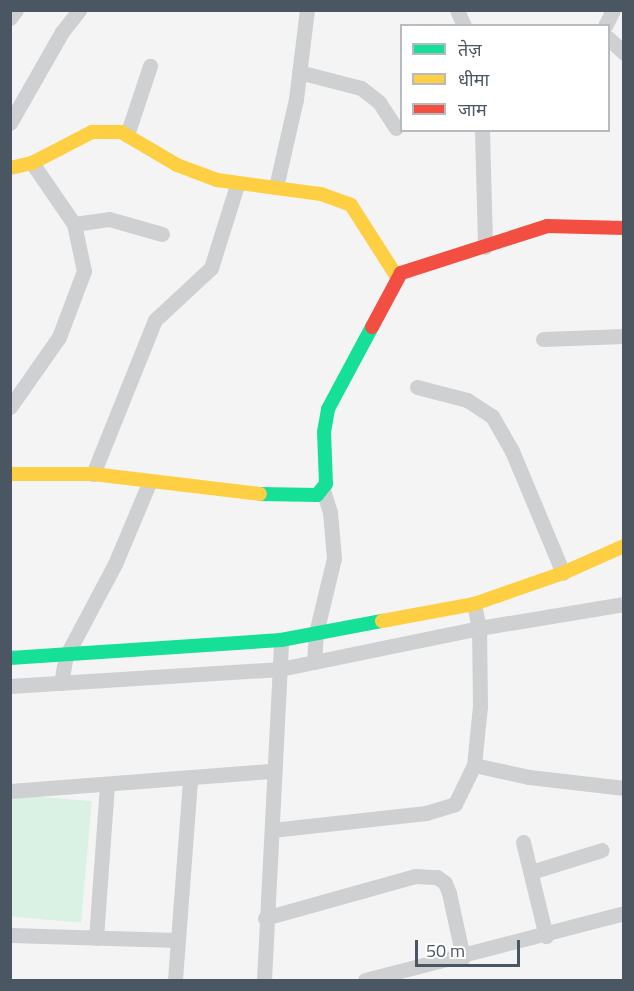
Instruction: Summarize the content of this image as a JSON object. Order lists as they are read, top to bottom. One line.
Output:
{"legend":["तेज़","धीमा","जाम"],"scale_bar":"50 m"}
